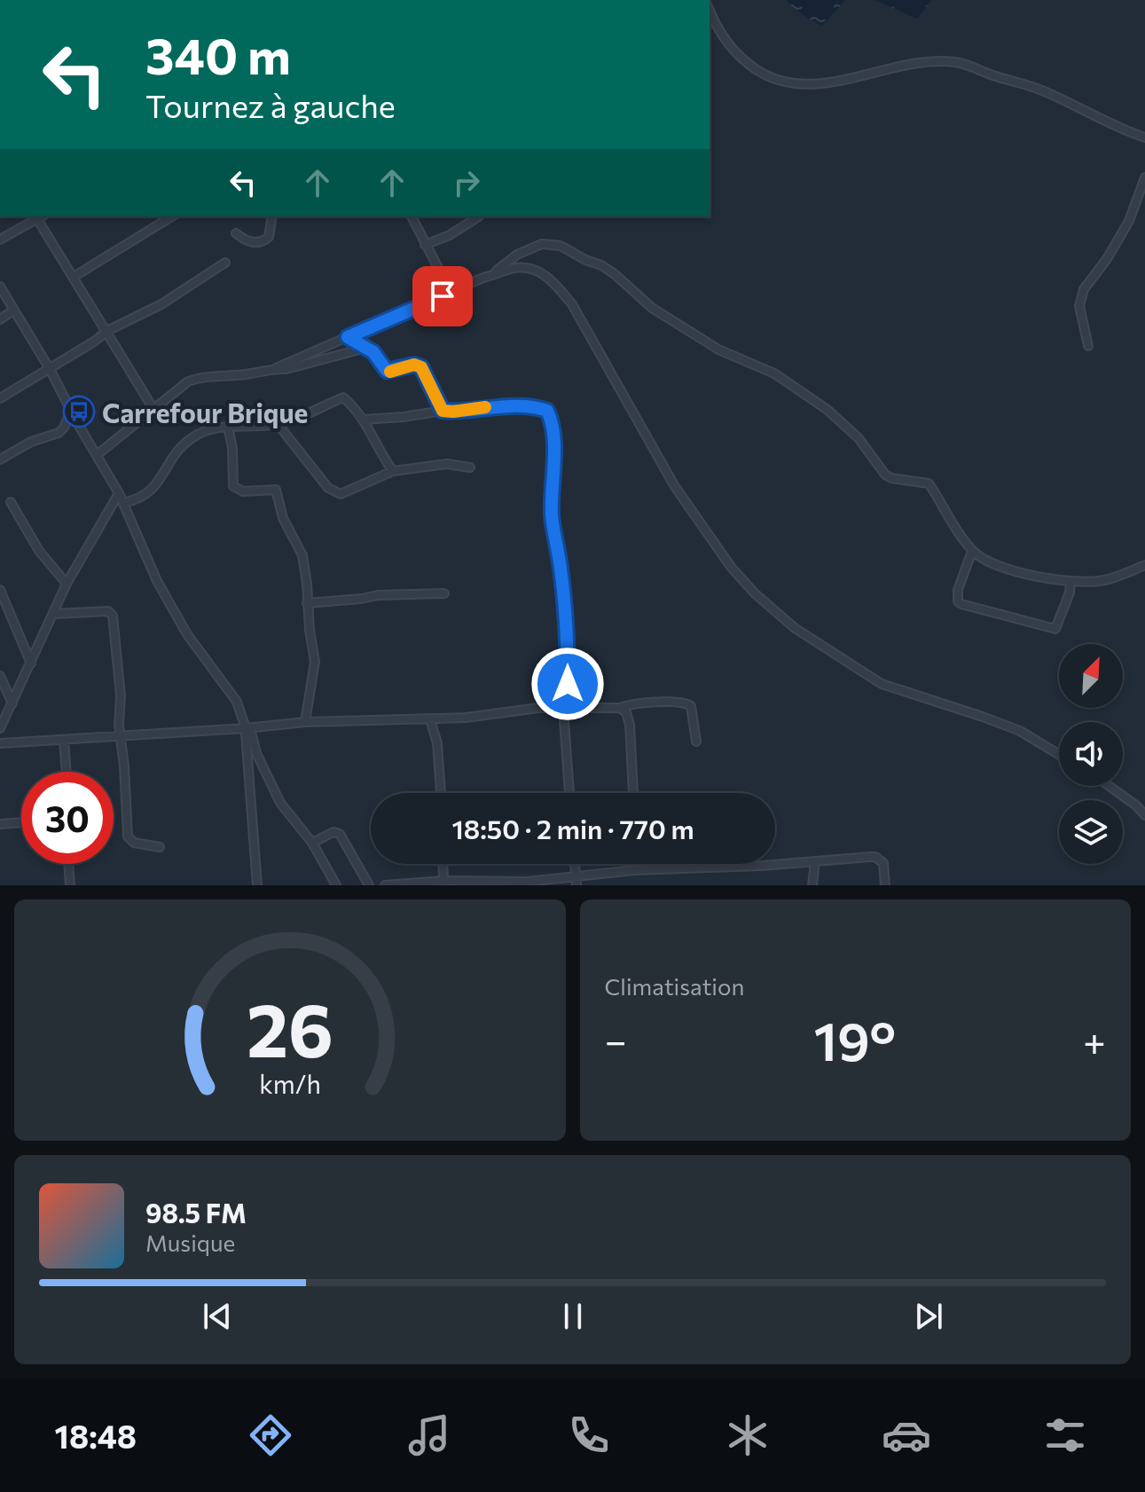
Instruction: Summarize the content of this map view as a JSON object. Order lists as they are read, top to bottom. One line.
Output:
{"places":{"bus stop":["Carrefour Brique"]},"north":"top right","page":{"turn":["340 m","Tournez à gauche"],"limit":"30","trip":"18:50 · 2 min · 770 m","tile":"Climatisation","heat":["−","19°","+"],"song":["98.5 FM","Musique"],"tabs":"18:48","gauge":["26","km/h"]}}
